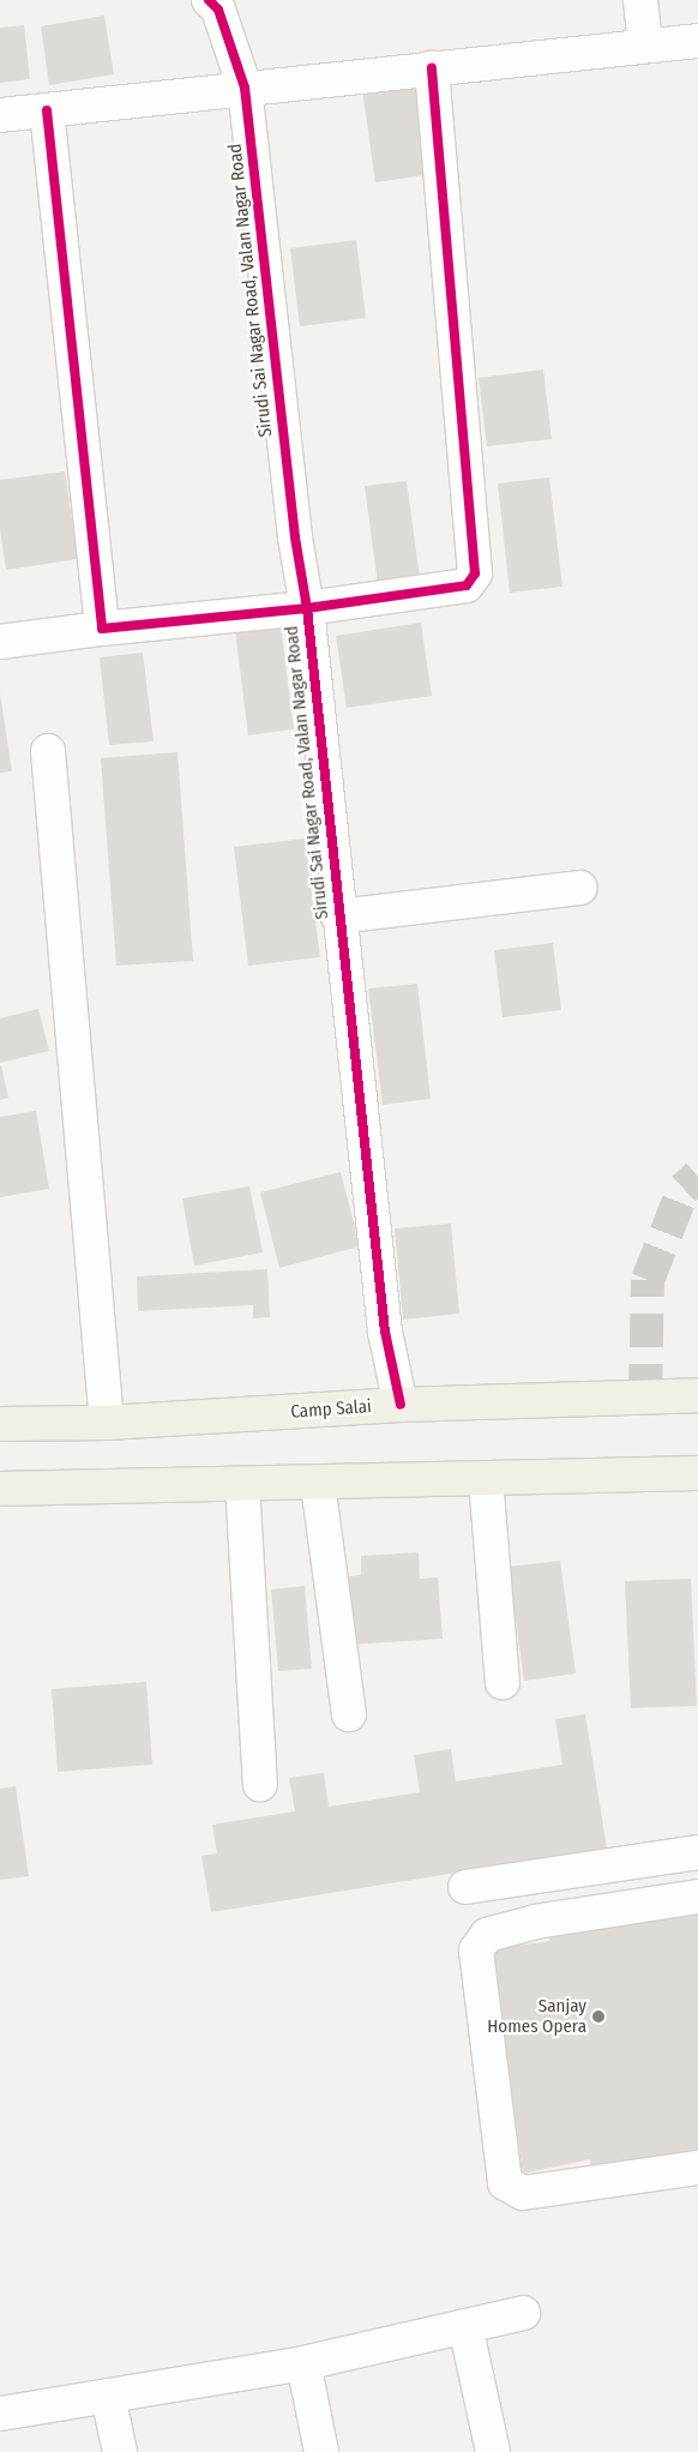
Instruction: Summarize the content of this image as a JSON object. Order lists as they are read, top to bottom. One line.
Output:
{"streets":{"main road":["Camp Salai"],"street":["Sirudi Sai Nagar Road, Valan Nagar Road"]},"crossings":[["Sirudi Sai Nagar Road, Valan Nagar Road","Camp Salai"]],"places":["Sanjay Homes Opera"]}
